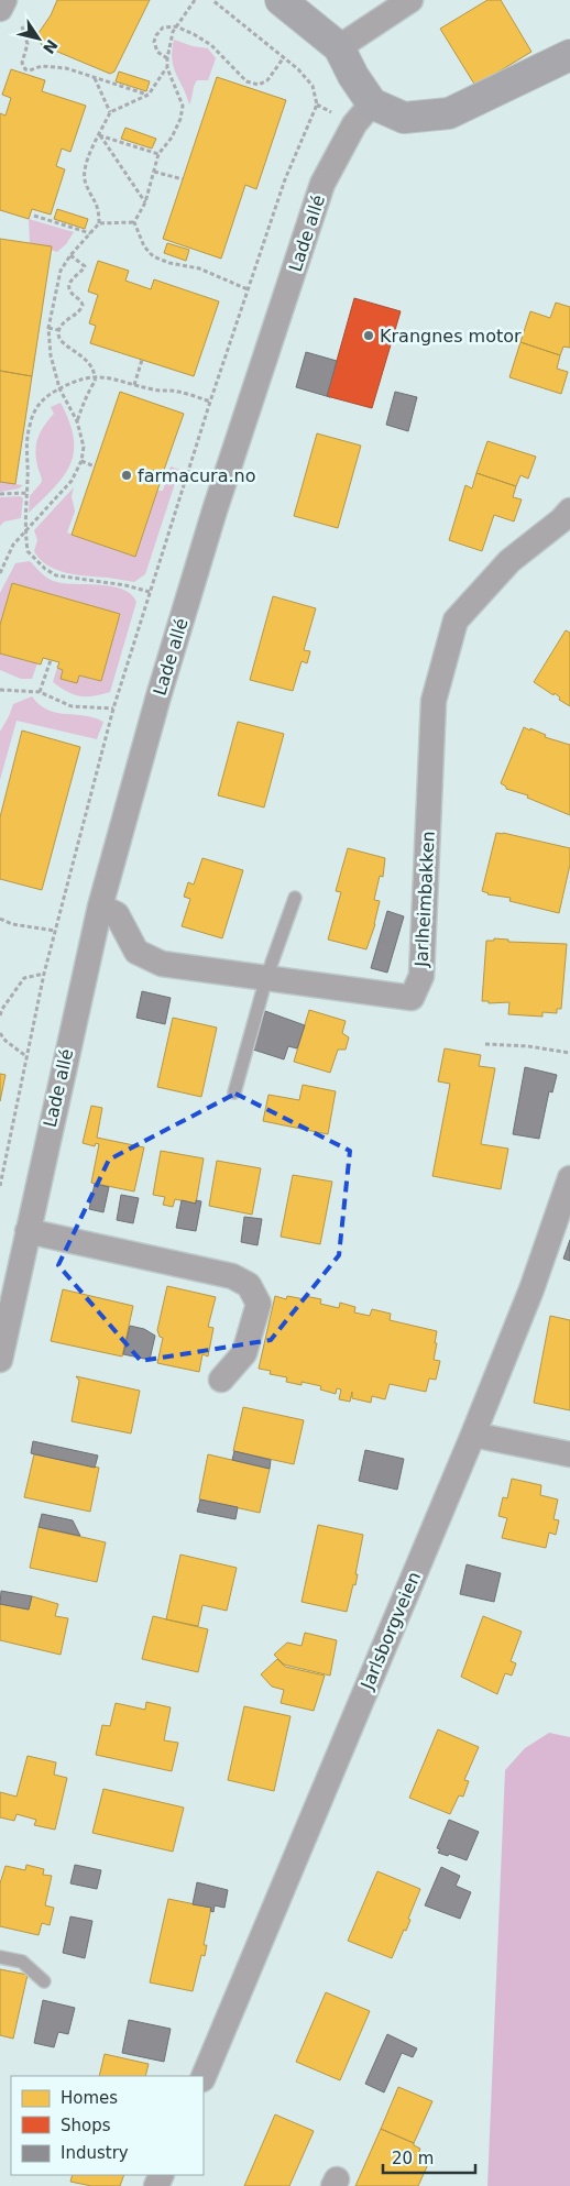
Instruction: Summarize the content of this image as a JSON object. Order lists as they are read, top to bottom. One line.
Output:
{"streets":{"street":["Lade allé","Jarlheimbakken","Jarlsborgveien"]},"crossings":[["Lade allé","Jarlheimbakken"]],"places":["Krangnes motor","farmacura.no"],"legend":["Homes","Shops","Industry"],"scale_bar":"20 m","north":"bottom right"}
